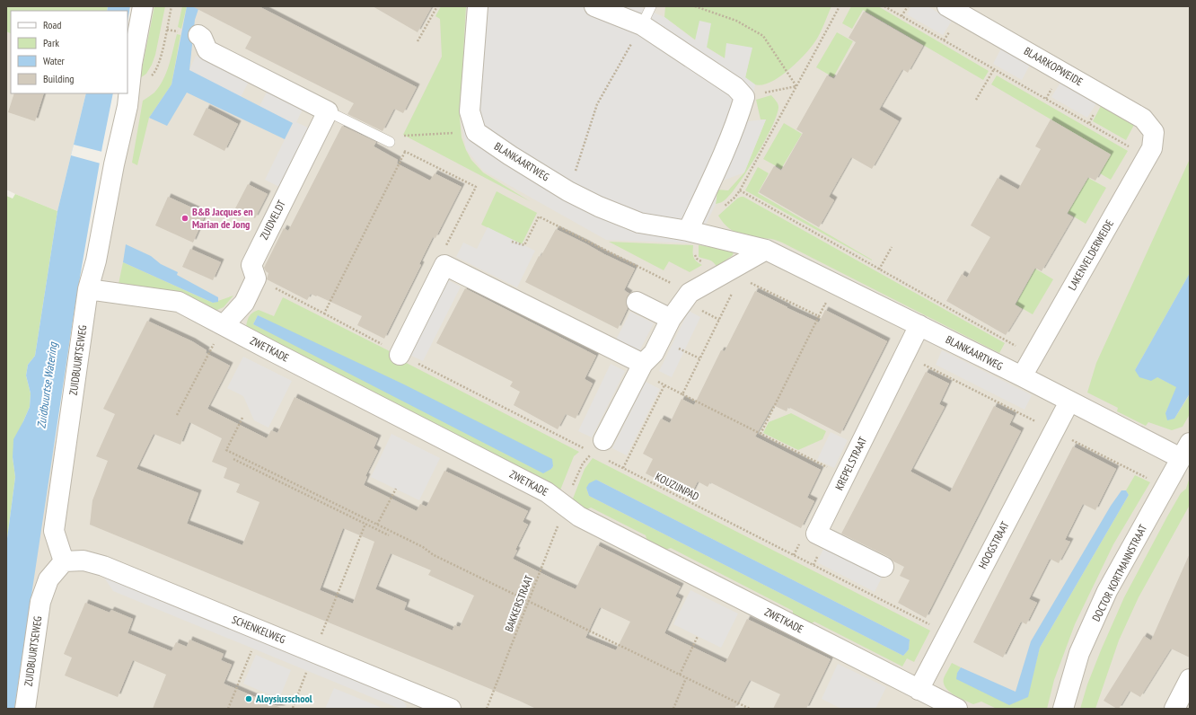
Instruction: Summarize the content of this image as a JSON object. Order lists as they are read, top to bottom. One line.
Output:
{"streets":{"street":["BLAARKOPWEIDE","BLANKAARTWEG","ZUIDVELDT","LAKENVELDERWEIDE","ZWETKADE","ZUIDBUURTSEWEG","KREPELSTRAAT","HOOGSTRAAT","DOCTOR KORTMANNSTRAAT","SCHENKELWEG"],"path":["KOUZIJNPAD","BAKKERSTRAAT"]},"crossings":[["BLAARKOPWEIDE","LAKENVELDERWEIDE"],["BLANKAARTWEG","LAKENVELDERWEIDE"],["BLANKAARTWEG","KREPELSTRAAT"],["BLANKAARTWEG","HOOGSTRAAT"],["BLANKAARTWEG","DOCTOR KORTMANNSTRAAT"],["ZWETKADE","ZUIDBUURTSEWEG"],["ZWETKADE","HOOGSTRAAT"],["ZWETKADE","BAKKERSTRAAT"],["ZUIDBUURTSEWEG","SCHENKELWEG"],["KOUZIJNPAD","HOOGSTRAAT"]],"water":["Zuidbuurtse Watering"],"places":["B&B Jacques en Marian de Jong","Aloysiusschool"],"legend":["Road","Park","Water","Building"]}
